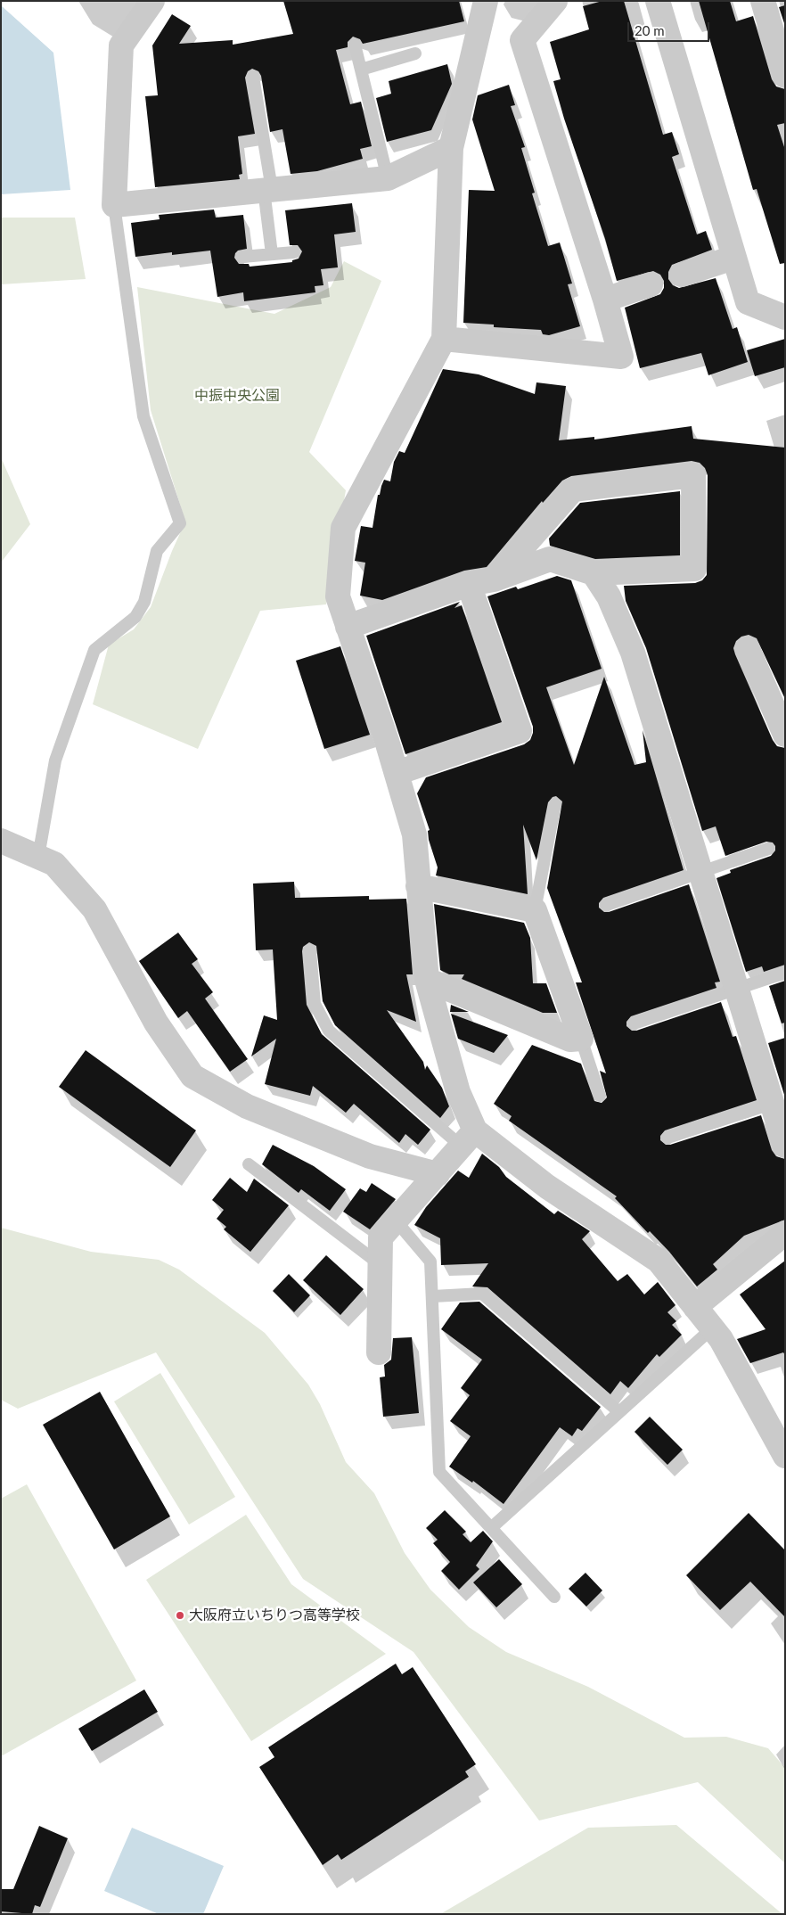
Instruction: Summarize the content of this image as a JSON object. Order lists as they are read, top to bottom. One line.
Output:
{"parks":["中振中央公園"],"places":["大阪府立いちりつ高等学校"],"scale_bar":"20 m"}
